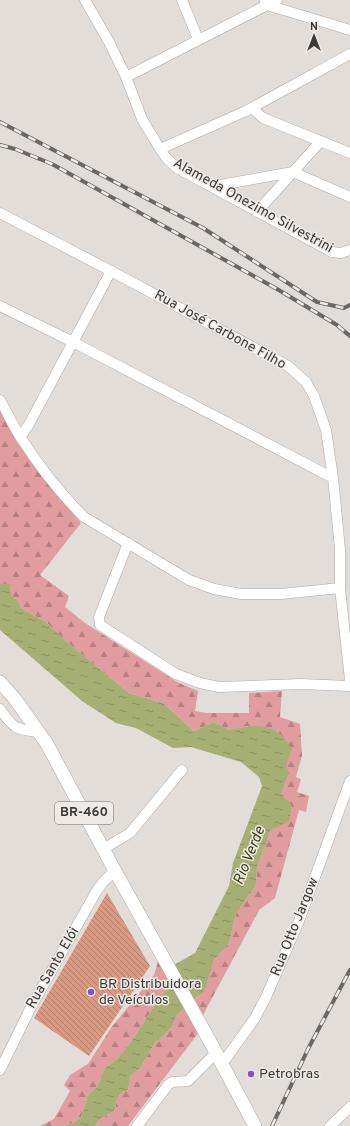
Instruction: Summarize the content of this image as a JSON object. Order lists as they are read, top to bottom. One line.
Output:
{"streets":{"main road":["BR-460"],"street":["Alameda Onezimo Silvestrini","Rua José Carbone Filho","Rua Otto Jargow","Rua Santo Elói"]},"crossings":[["BR-460","Rua Otto Jargow"],["BR-460","Rua Santo Elói"]],"water":["Rio Verde"],"places":["BR Distribuidora de Veículos","Petrobras"],"north":"top"}
